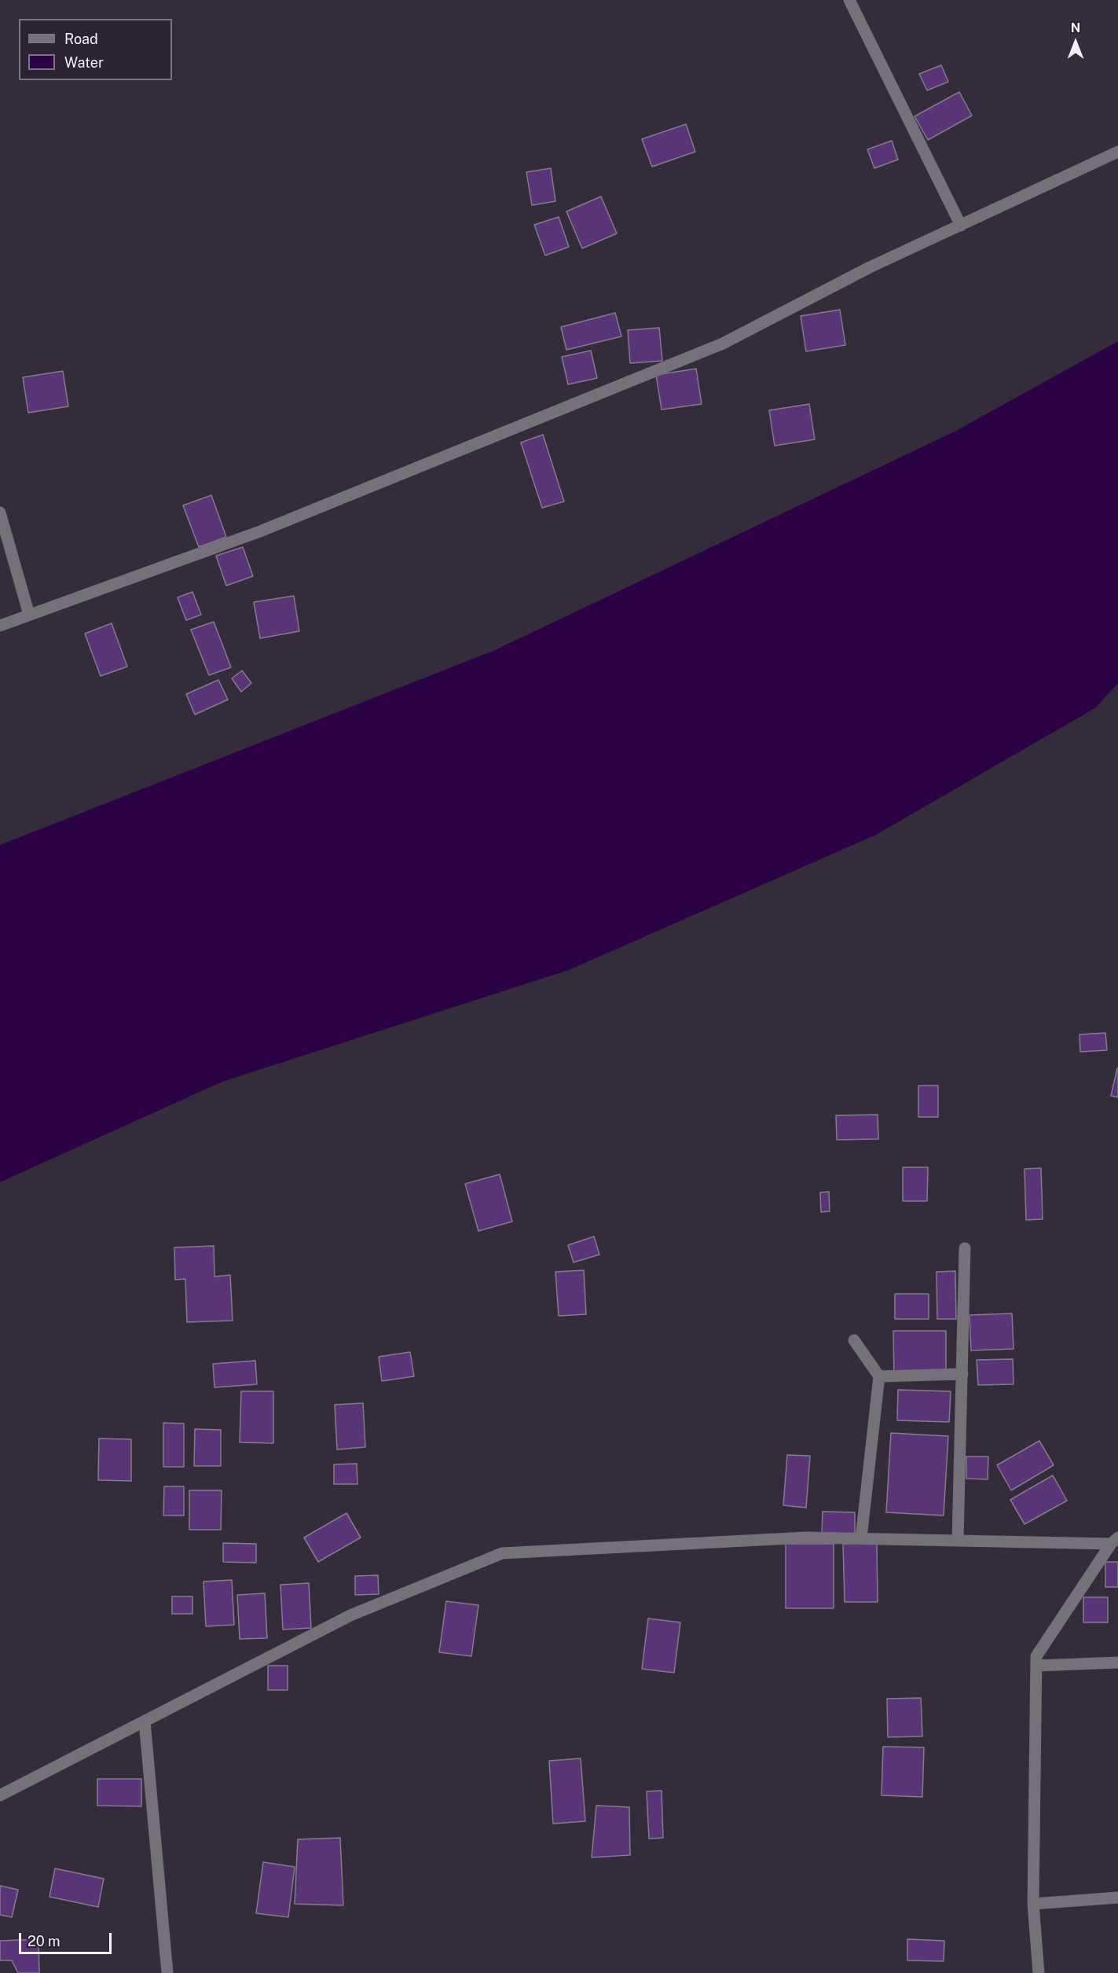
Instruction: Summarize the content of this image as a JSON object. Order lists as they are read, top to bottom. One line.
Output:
{"legend":["Road","Water"],"scale_bar":"20 m","north":"top"}
